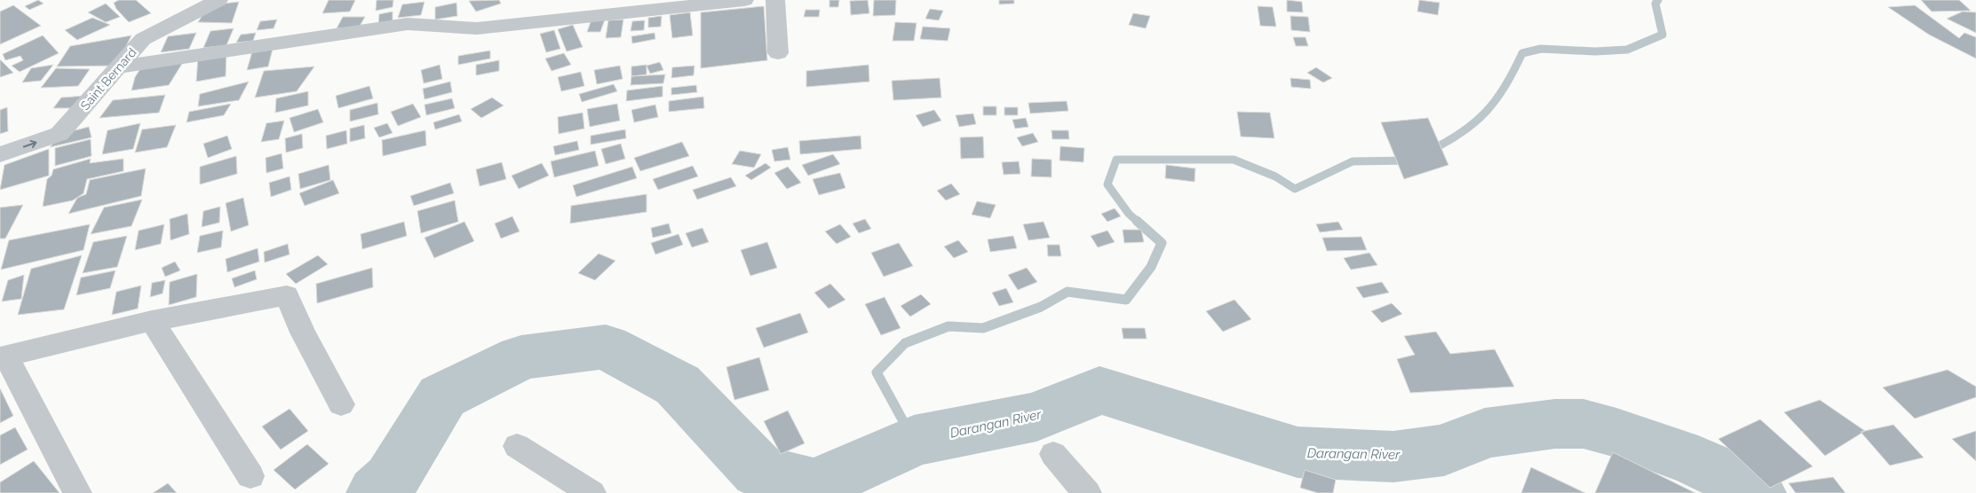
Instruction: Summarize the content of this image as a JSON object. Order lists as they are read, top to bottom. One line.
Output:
{"streets":{"street":["Saint Bernard"]},"water":["Darangan River"]}
